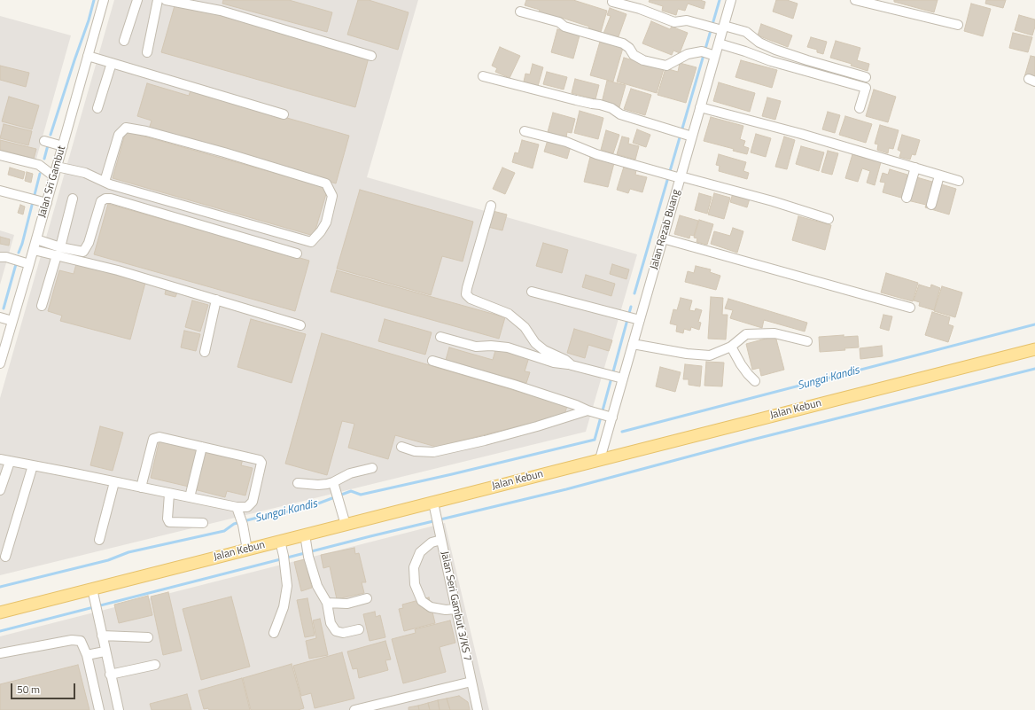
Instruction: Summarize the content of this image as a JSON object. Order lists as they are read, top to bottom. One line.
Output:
{"streets":{"main road":["Jalan Kebun"],"street":["Jalan Sri Gambut","Jalan Rezab Buang","Jalan Seri Gambut 3/KS 7"]},"crossings":[["Jalan Rezab Buang","Jalan Kebun"],["Jalan Kebun","Jalan Seri Gambut 3/KS 7"]],"water":["Sungai Kandis"],"scale_bar":"50 m"}
